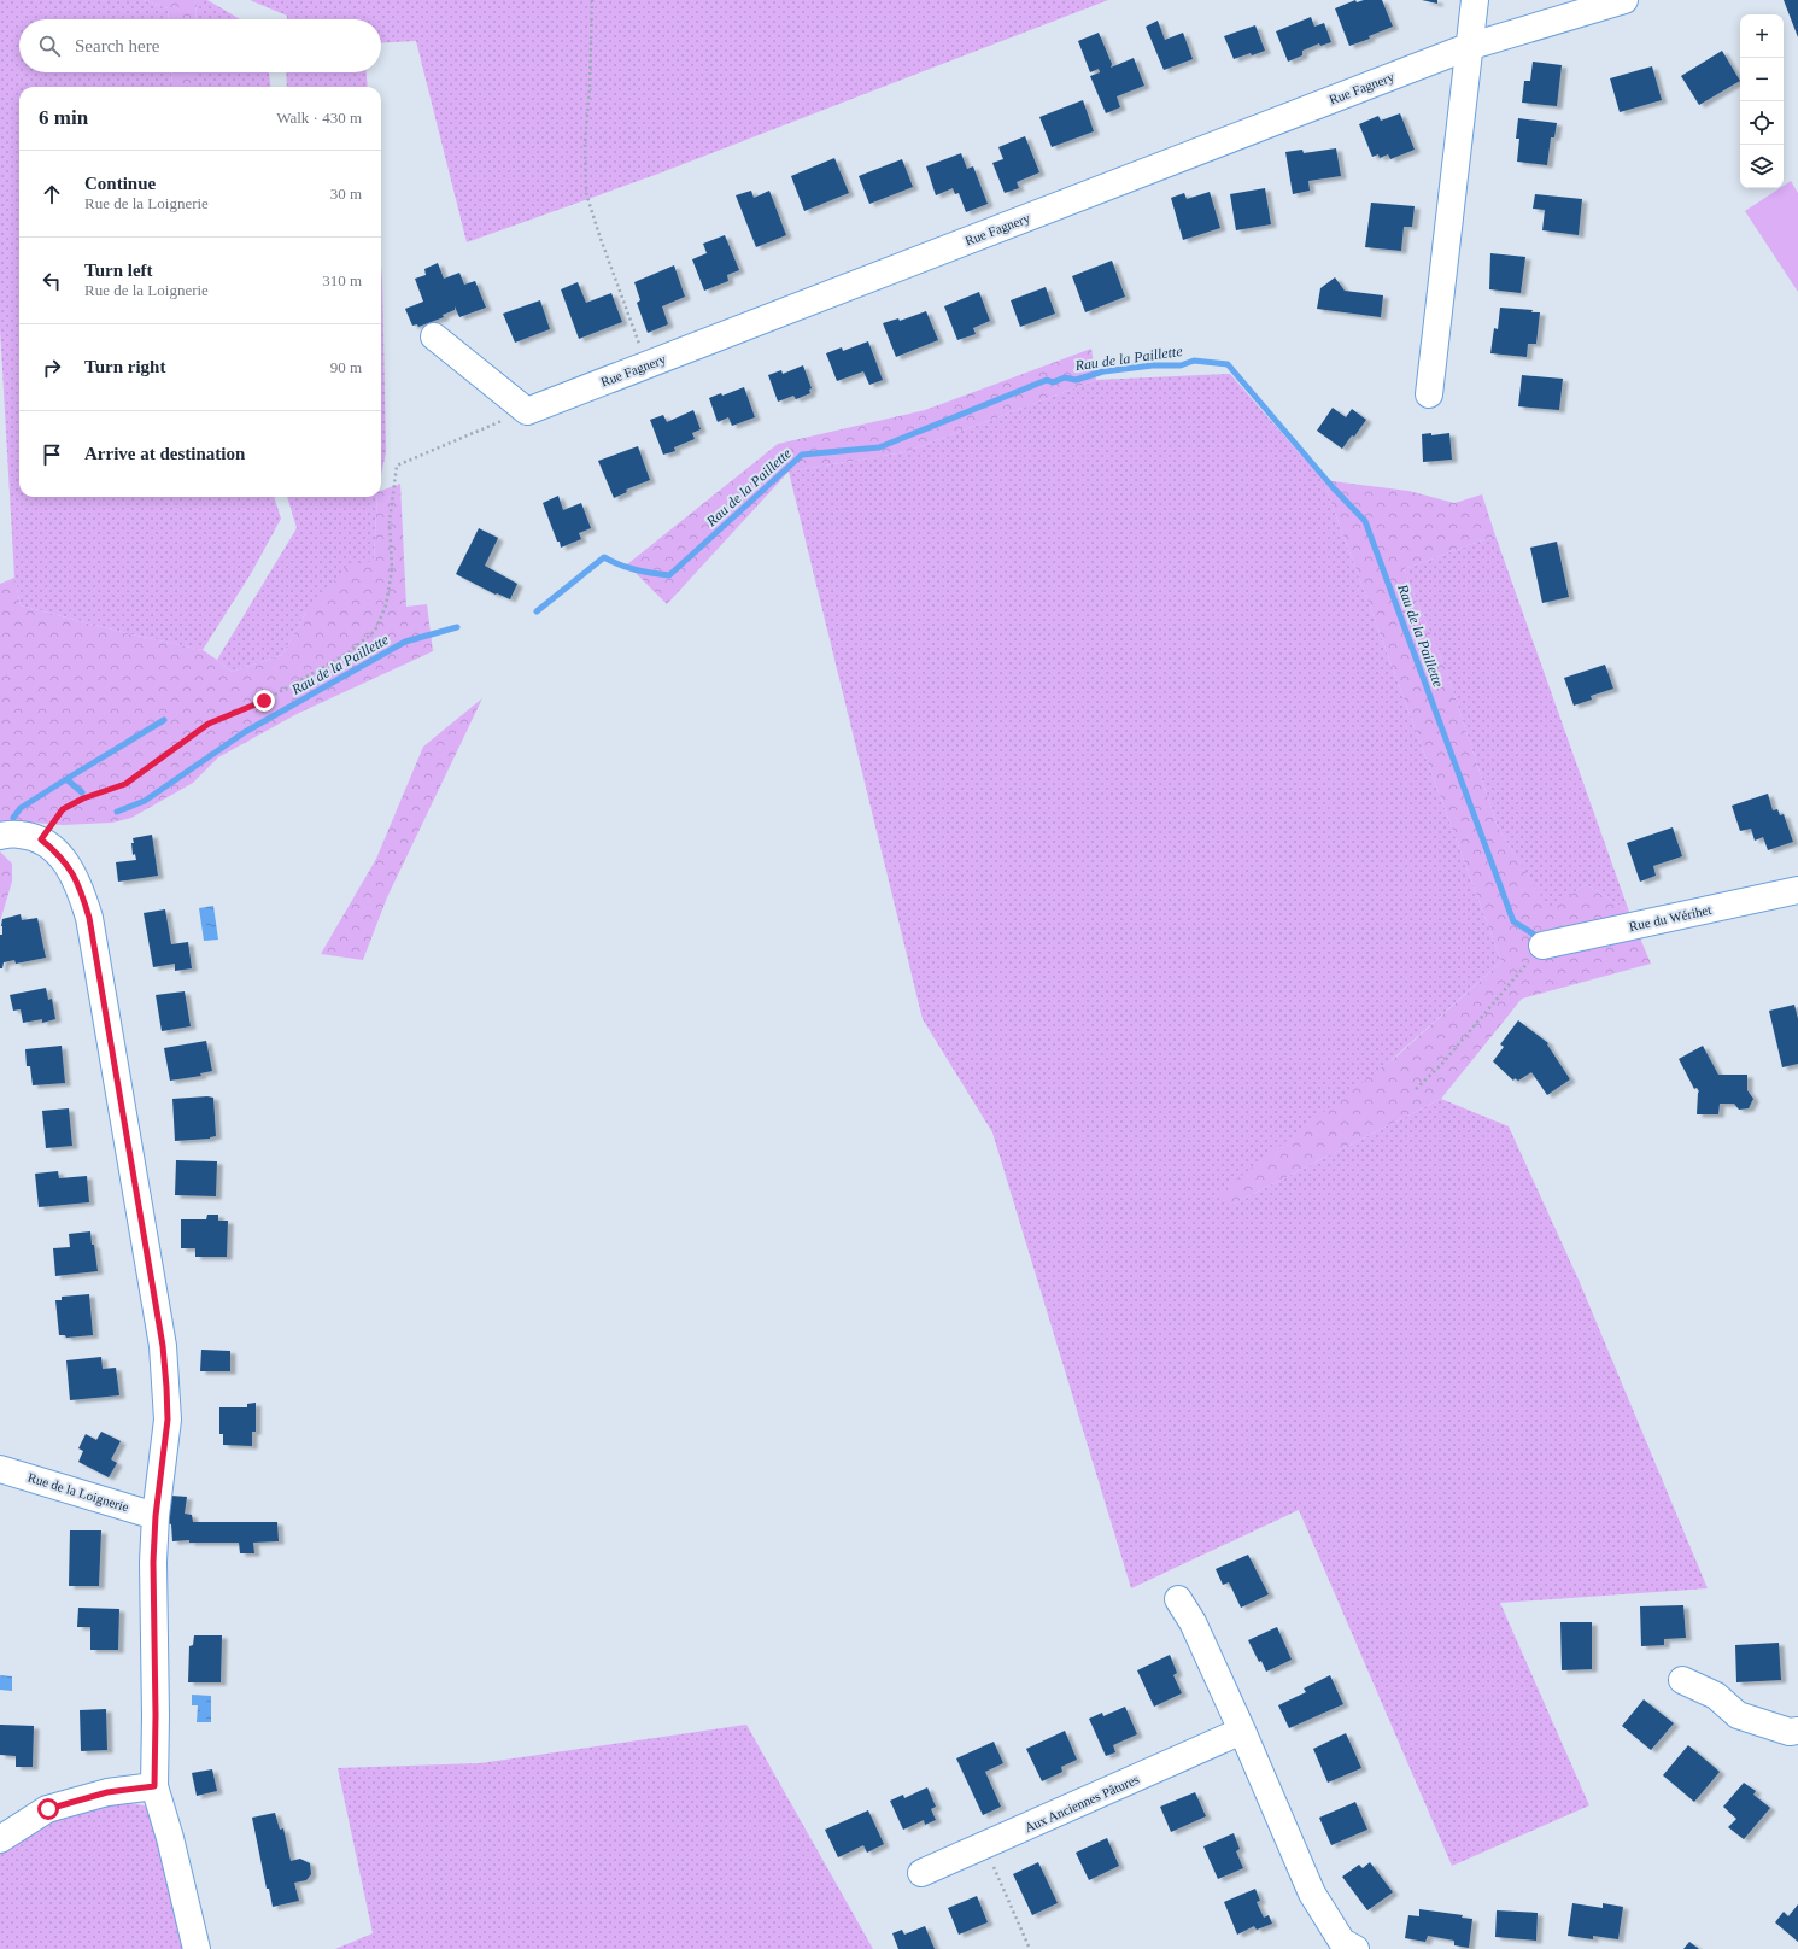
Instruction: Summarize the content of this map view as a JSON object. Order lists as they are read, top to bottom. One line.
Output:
{"streets":{"street":["Rue Fagnery","Rue du Wérihet","Rue de la Loignerie","Aux Anciennes Pâtures"]},"water":["Rau de la Paillette"],"page":{"map_buttons":["+","−"],"search":"Search here","heading":["6 min","Walk · 430 m"],"list":[["Continue","Rue de la Loignerie","30 m"],["Turn left","Rue de la Loignerie","310 m"],["Turn right","90 m"],"Arrive at destination"]}}
